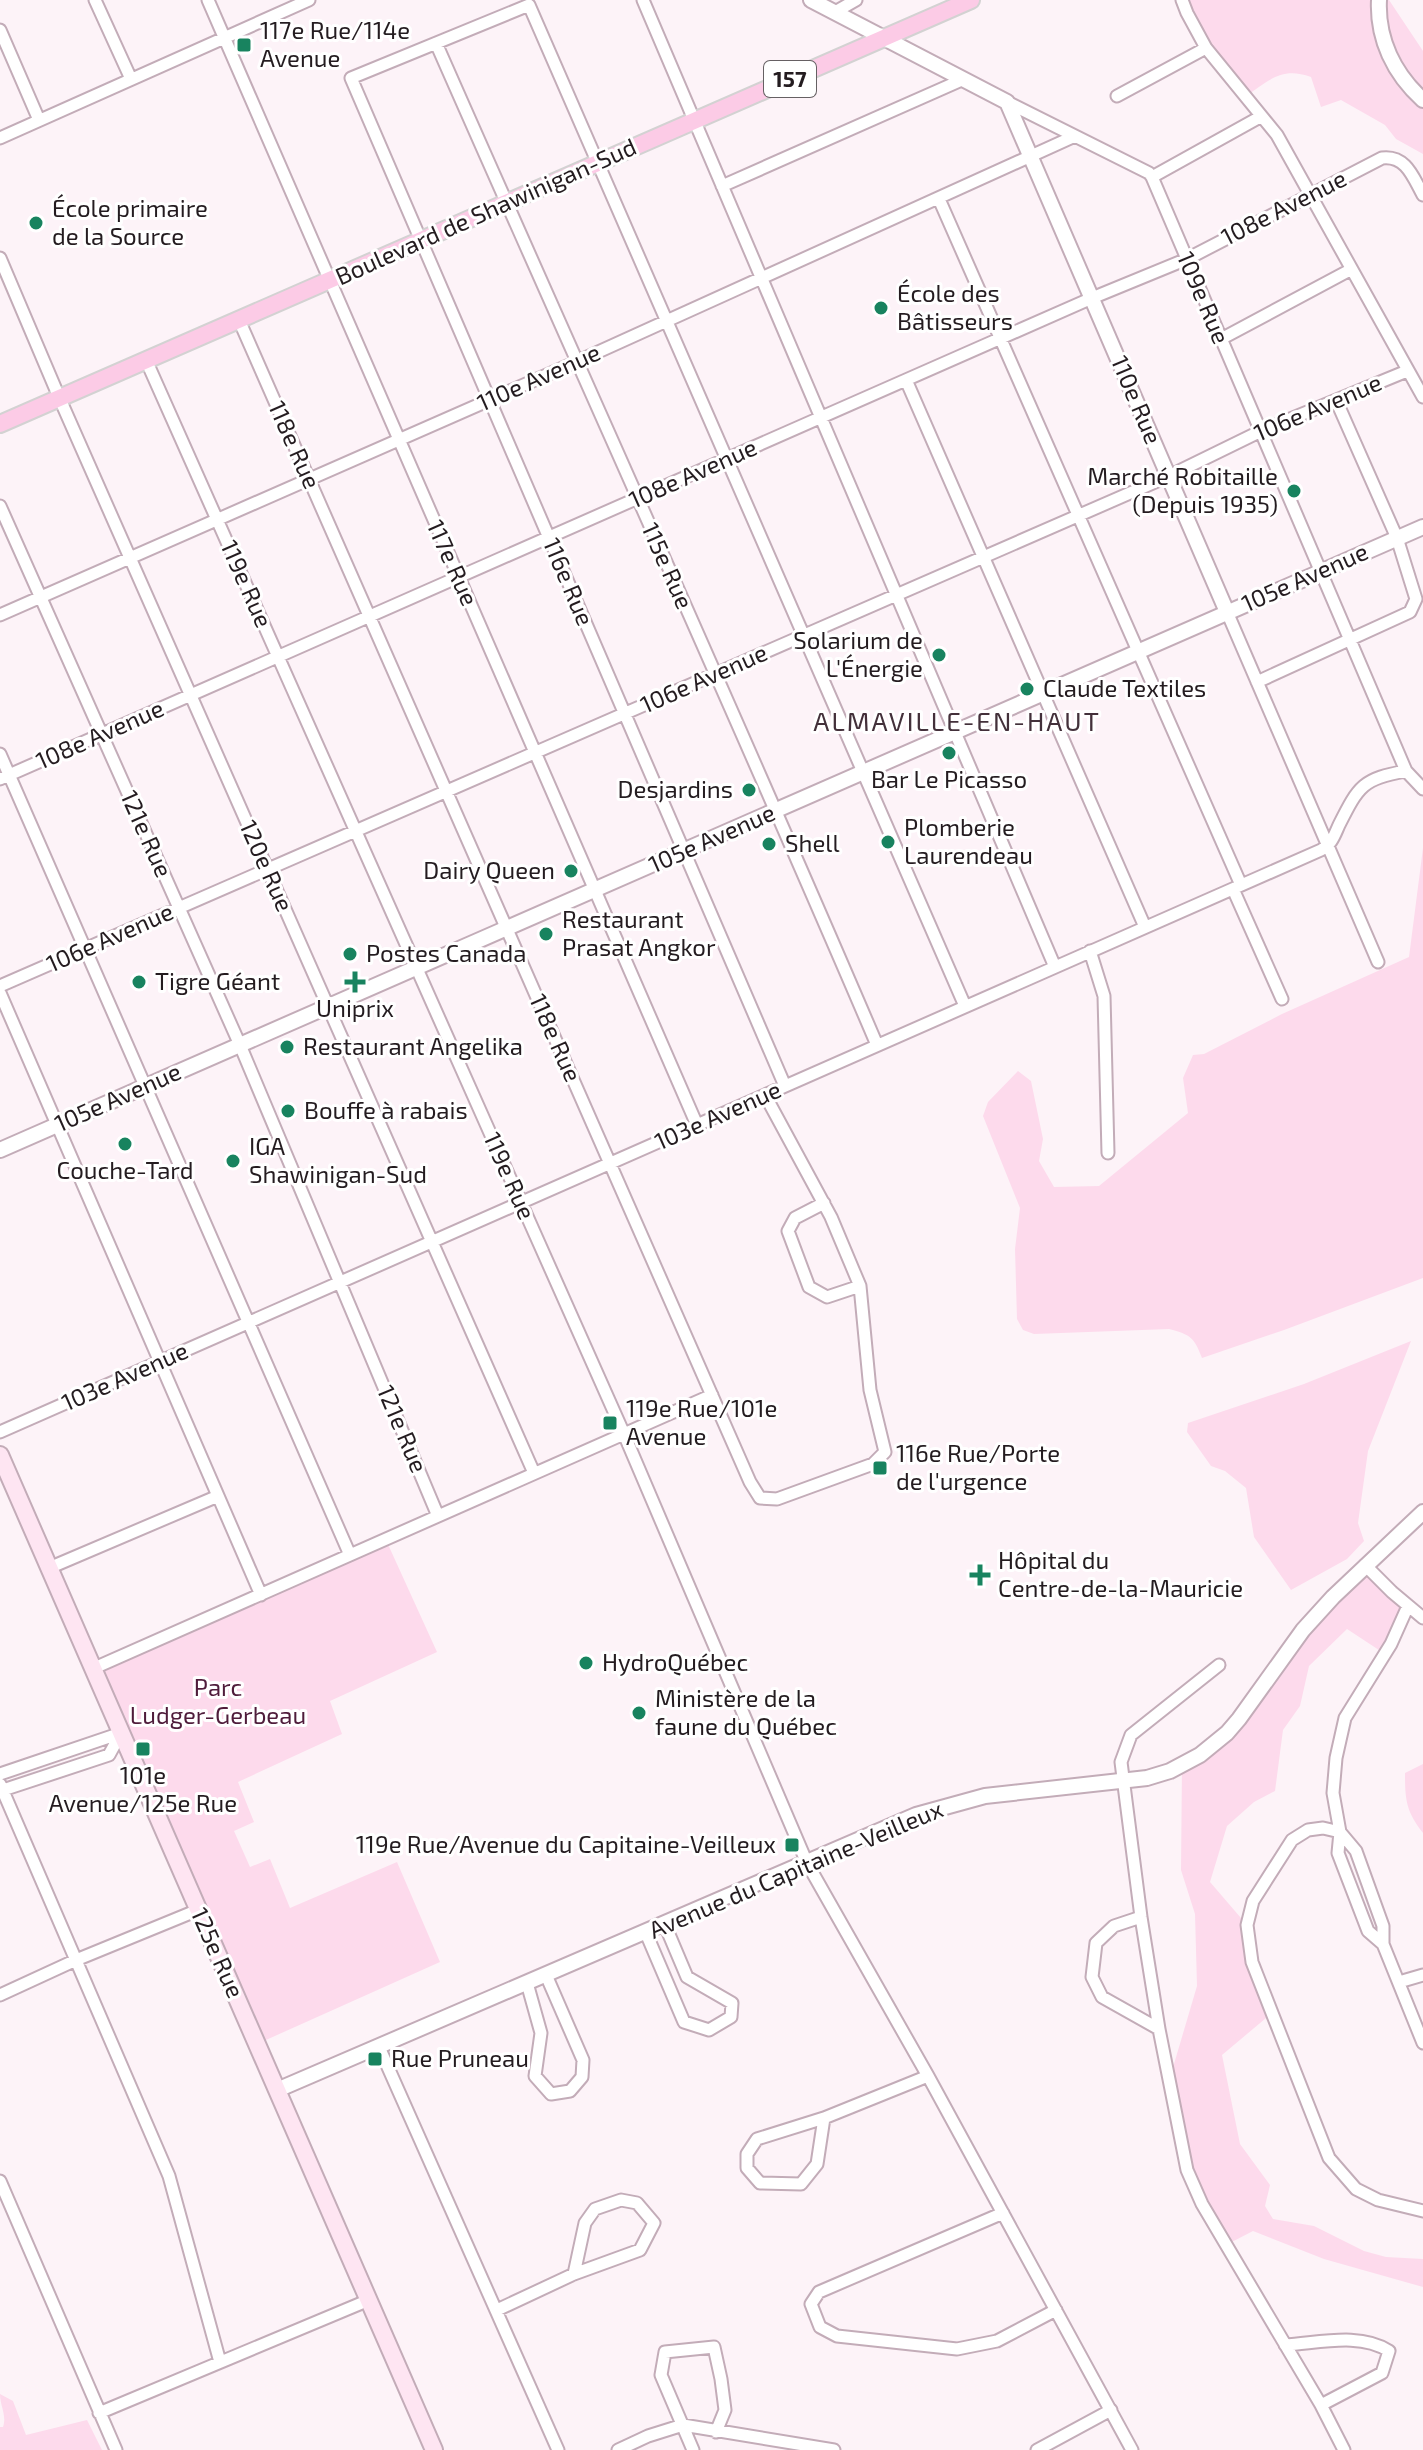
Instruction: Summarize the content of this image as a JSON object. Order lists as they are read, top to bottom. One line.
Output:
{"streets":{"main road":["157","Boulevard de Shawinigan-Sud","125e Rue"],"street":["108e Avenue","109e Rue","110e Avenue","110e Rue","106e Avenue","118e Rue","117e Rue","115e Rue","105e Avenue","116e Rue","119e Rue","121e Rue","120e Rue","103e Avenue","Avenue du Capitaine-Veilleux"]},"crossings":[["108e Avenue","109e Rue"],["108e Avenue","110e Rue"],["108e Avenue","118e Rue"],["108e Avenue","117e Rue"],["108e Avenue","115e Rue"],["108e Avenue","116e Rue"],["108e Avenue","119e Rue"],["108e Avenue","121e Rue"],["108e Avenue","120e Rue"],["Boulevard de Shawinigan-Sud","118e Rue"],["Boulevard de Shawinigan-Sud","117e Rue"],["Boulevard de Shawinigan-Sud","115e Rue"],["Boulevard de Shawinigan-Sud","116e Rue"],["Boulevard de Shawinigan-Sud","119e Rue"],["Boulevard de Shawinigan-Sud","120e Rue"],["109e Rue","106e Avenue"],["109e Rue","105e Avenue"],["110e Avenue","110e Rue"],["110e Avenue","118e Rue"],["110e Avenue","117e Rue"],["110e Avenue","115e Rue"],["110e Avenue","116e Rue"],["110e Avenue","119e Rue"],["110e Avenue","121e Rue"],["110e Avenue","120e Rue"],["110e Rue","106e Avenue"],["110e Rue","105e Avenue"],["110e Rue","103e Avenue"],["106e Avenue","118e Rue"],["106e Avenue","117e Rue"],["106e Avenue","115e Rue"],["106e Avenue","116e Rue"],["106e Avenue","119e Rue"],["106e Avenue","121e Rue"],["106e Avenue","120e Rue"],["118e Rue","105e Avenue"],["118e Rue","103e Avenue"],["117e Rue","105e Avenue"],["117e Rue","103e Avenue"],["115e Rue","105e Avenue"],["115e Rue","116e Rue"],["115e Rue","103e Avenue"],["105e Avenue","116e Rue"],["105e Avenue","119e Rue"],["105e Avenue","121e Rue"],["105e Avenue","120e Rue"],["116e Rue","103e Avenue"],["119e Rue","103e Avenue"],["119e Rue","Avenue du Capitaine-Veilleux"],["121e Rue","103e Avenue"],["120e Rue","103e Avenue"],["Avenue du Capitaine-Veilleux","125e Rue"]],"districts":["ALMAVILLE-EN-HAUT"],"parks":["Parc Ludger-Gerbeau"],"places":{"transit":["117e Rue/114e Avenue","119e Rue/101e Avenue","116e Rue/Porte de l'urgence","101e Avenue/125e Rue","119e Rue/Avenue du Capitaine-Veilleux","Rue Pruneau"],"other":["École primaire de la Source","École des Bâtisseurs","Marché Robitaille (Depuis 1935)","Solarium de L'Énergie","Claude Textiles","Bar Le Picasso","Desjardins","Plomberie Laurendeau","Shell","Dairy Queen","Restaurant Prasat Angkor","Postes Canada","Tigre Géant","Restaurant Angelika","Bouffe à rabais","Couche-Tard","IGA Shawinigan-Sud","HydroQuébec","Ministère de la faune du Québec"],"health":["Uniprix","Hôpital du Centre-de-la-Mauricie"]}}
